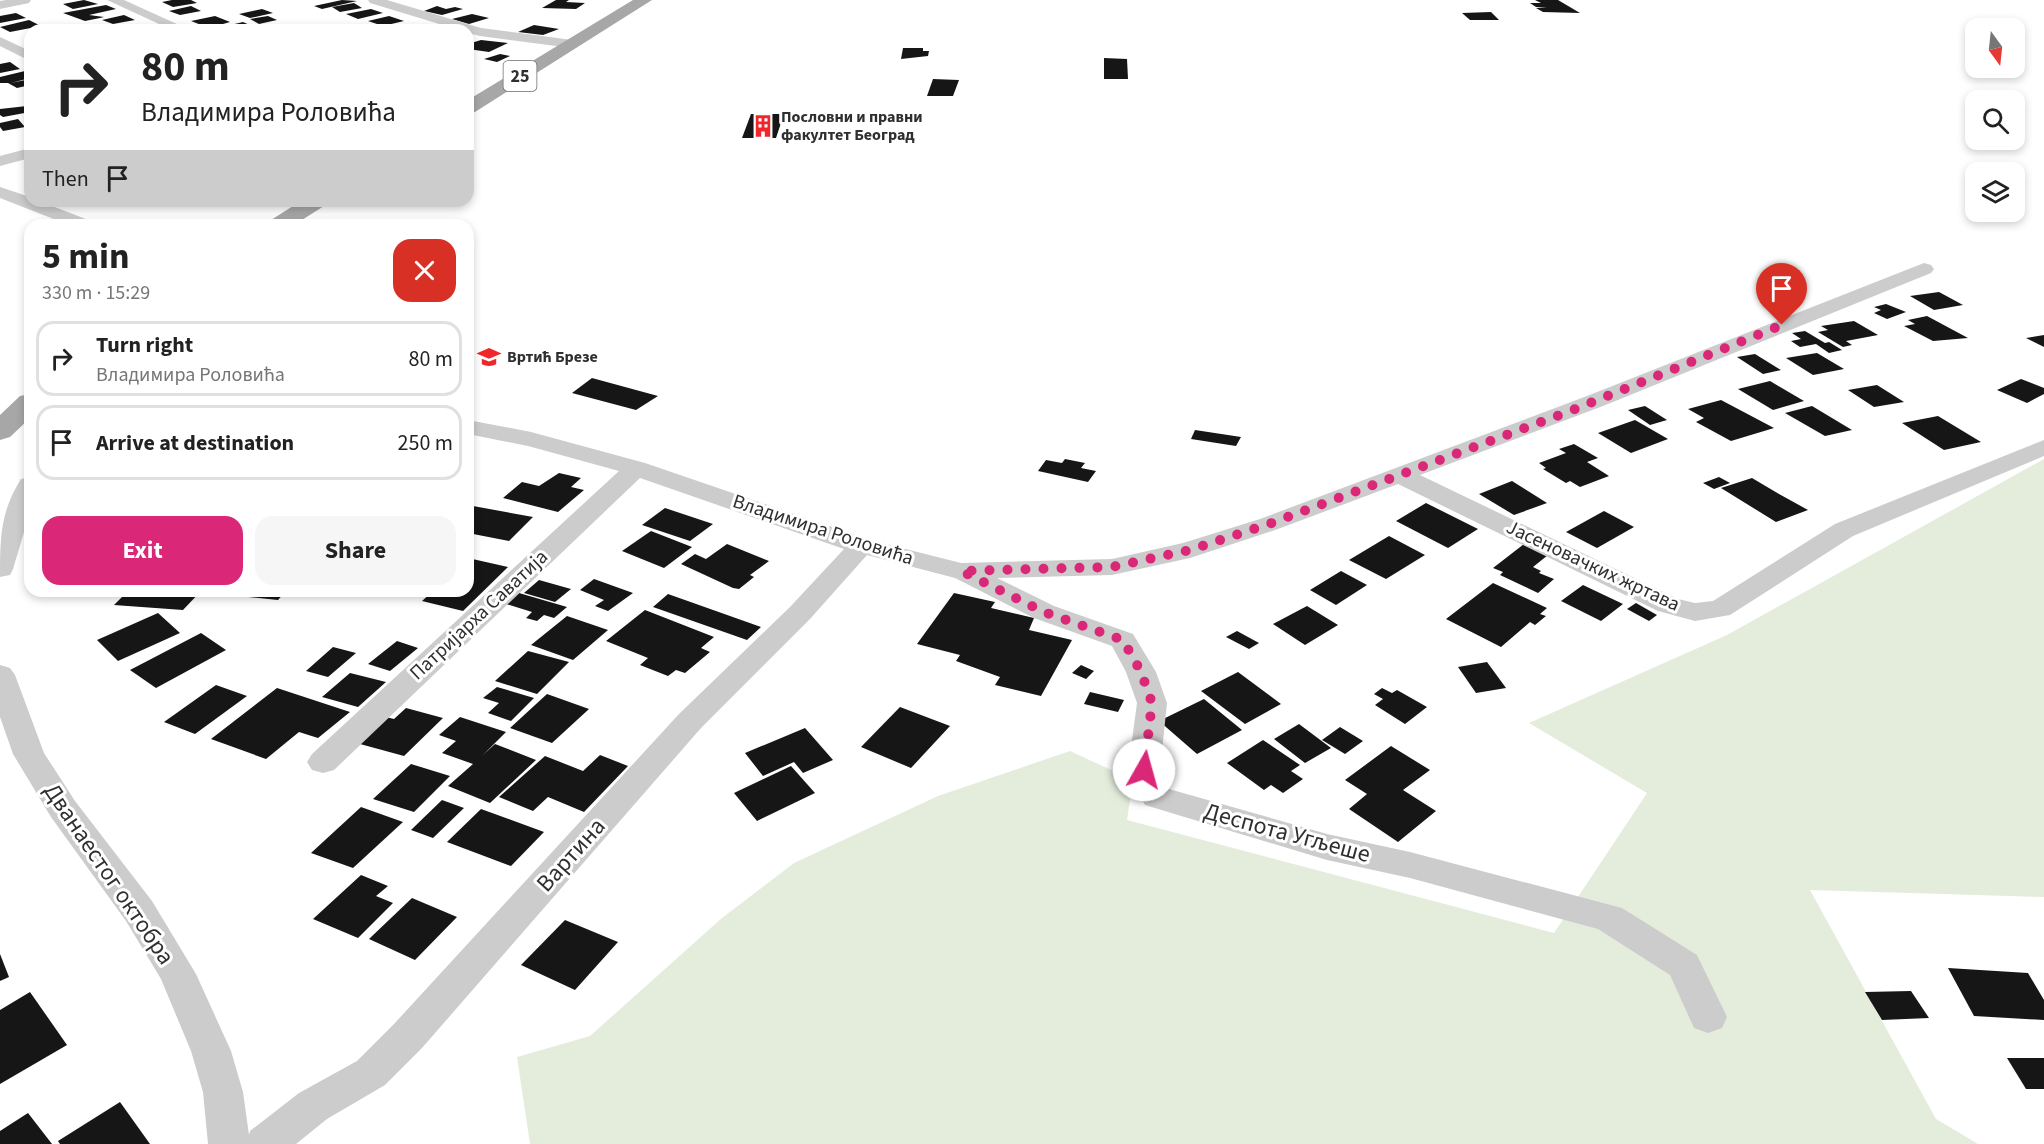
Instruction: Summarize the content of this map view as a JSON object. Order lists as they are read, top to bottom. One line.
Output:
{"streets":{"main road":["25"],"street":["Владимира Роловића","Јасеновачких жртава","Патријарха Саватија","Деспота Угљеше","Вартина","Дванаестог октобра"]},"crossings":[["Владимира Роловића","Јасеновачких жртава"],["Владимира Роловића","Патријарха Саватија"],["Владимира Роловића","Деспота Угљеше"],["Владимира Роловића","Вартина"]],"places":{"building":["Пословни и правни факултет Београд"],"school or university":["Вртић Брезе"]},"north":"bottom","page":{"turn":["80 m","Владимира Роловића"],"then":"Then","heading":["5 min","330 m · 15:29"],"list":[{"name":"Turn right","note":"Владимира Роловића","value":"80 m"},{"name":"Arrive at destination","value":"250 m"}],"buttons":["Exit","Share"]}}
